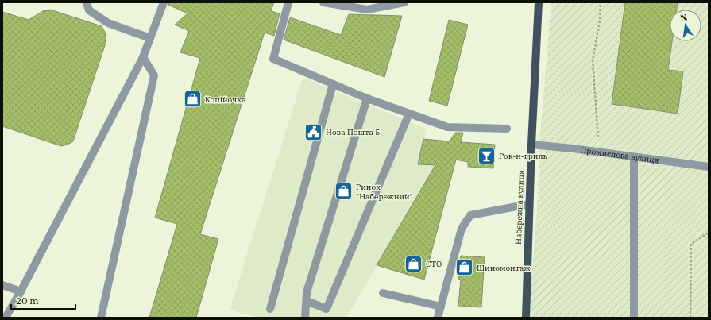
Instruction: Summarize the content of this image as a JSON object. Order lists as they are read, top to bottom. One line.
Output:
{"streets":{"main road":["Набережна вулиця"],"street":["Промислова вулиця"]},"crossings":[["Промислова вулиця","Набережна вулиця"]],"places":{"shop":["Копійочка","Ринок \"Набережний\"","СТО","Шиномонтаж"],"public building":["Нова Пошта 5"],"bar":["Рок-н-гриль"]},"scale_bar":"20 m","north":"top"}
